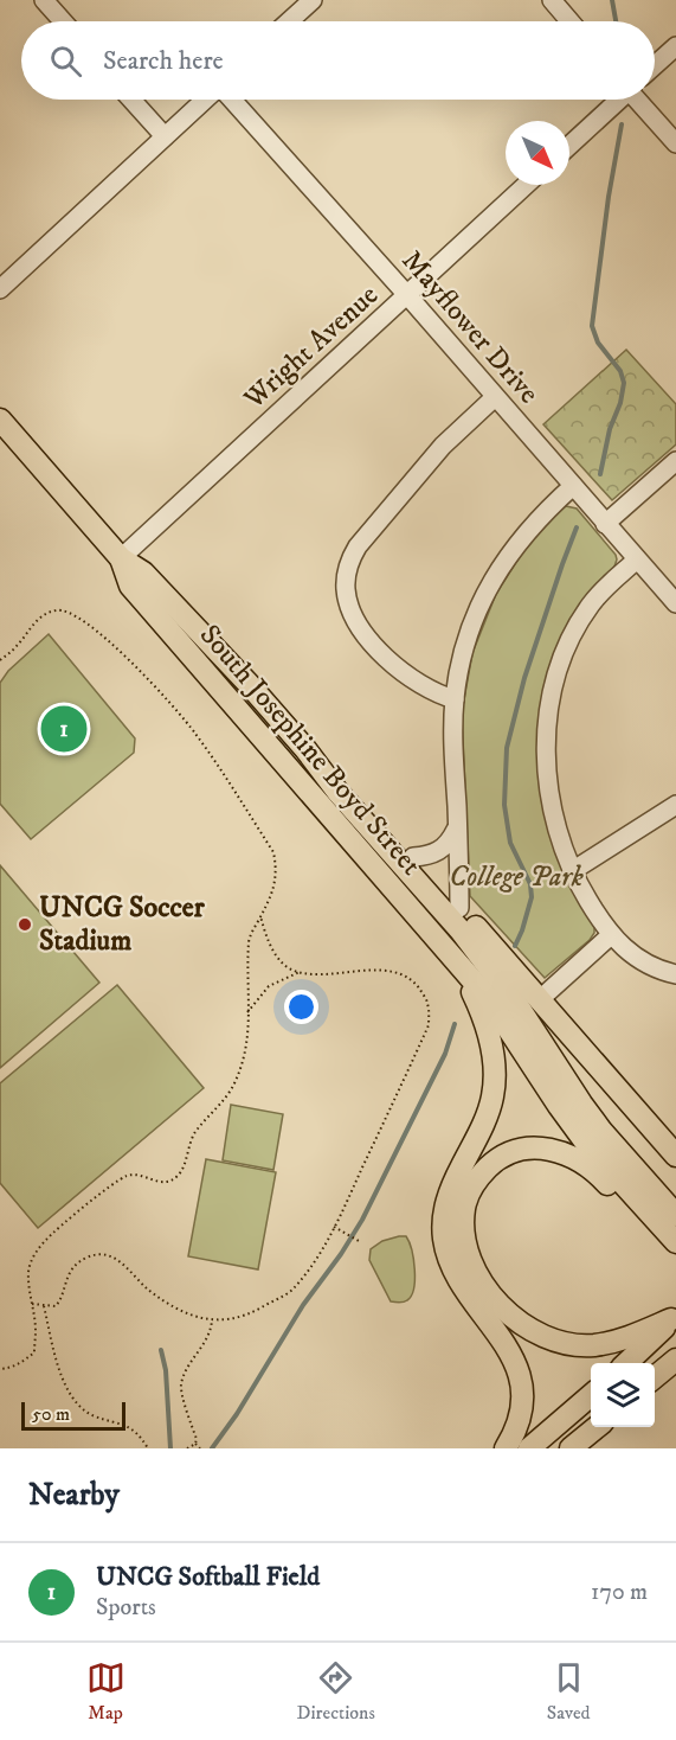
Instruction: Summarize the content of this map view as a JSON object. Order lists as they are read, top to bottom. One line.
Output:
{"streets":{"main road":["South Josephine Boyd Street"],"street":["Mayflower Drive","Wright Avenue"]},"crossings":[["Mayflower Drive","Wright Avenue"],["Wright Avenue","South Josephine Boyd Street"]],"parks":["College Park"],"places":["UNCG Soccer Stadium"],"scale_bar":"50 m","north":"bottom right","page":{"search":"Search here","pins":"1","scale":"50 m","heading":"Nearby","list":[{"mark":"1","name":"UNCG Softball Field","note":"Sports","value":"170 m"}],"nav":["Map","Directions","Saved"]}}
